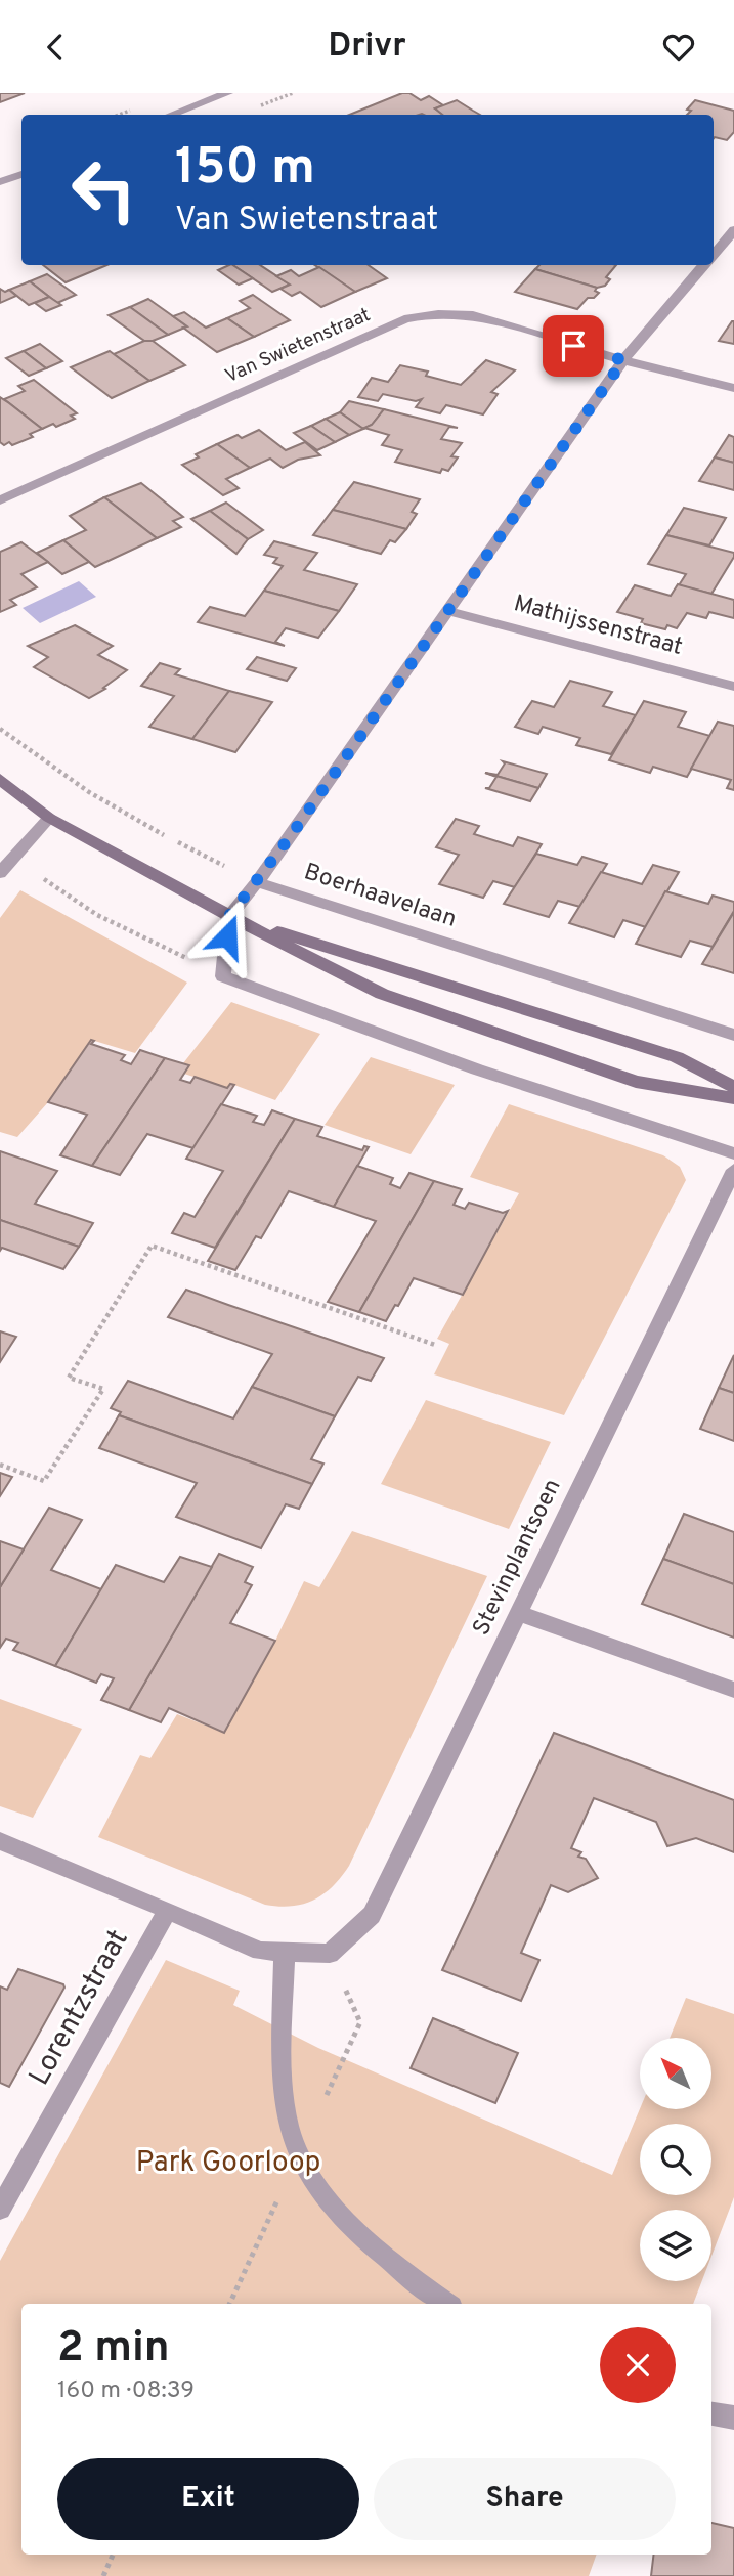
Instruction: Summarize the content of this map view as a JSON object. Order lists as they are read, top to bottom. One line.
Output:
{"streets":{"street":["Van Swietenstraat","Mathijssenstraat","Boerhaavelaan","Stevinplantsoen","Lorentzstraat"]},"parks":["Park Goorloop"],"north":"top left","page":{"header":"Drivr","turn":["150 m","Van Swietenstraat"],"heading":["2 min","160 m · 08:39"],"buttons":["Exit","Share"]}}
